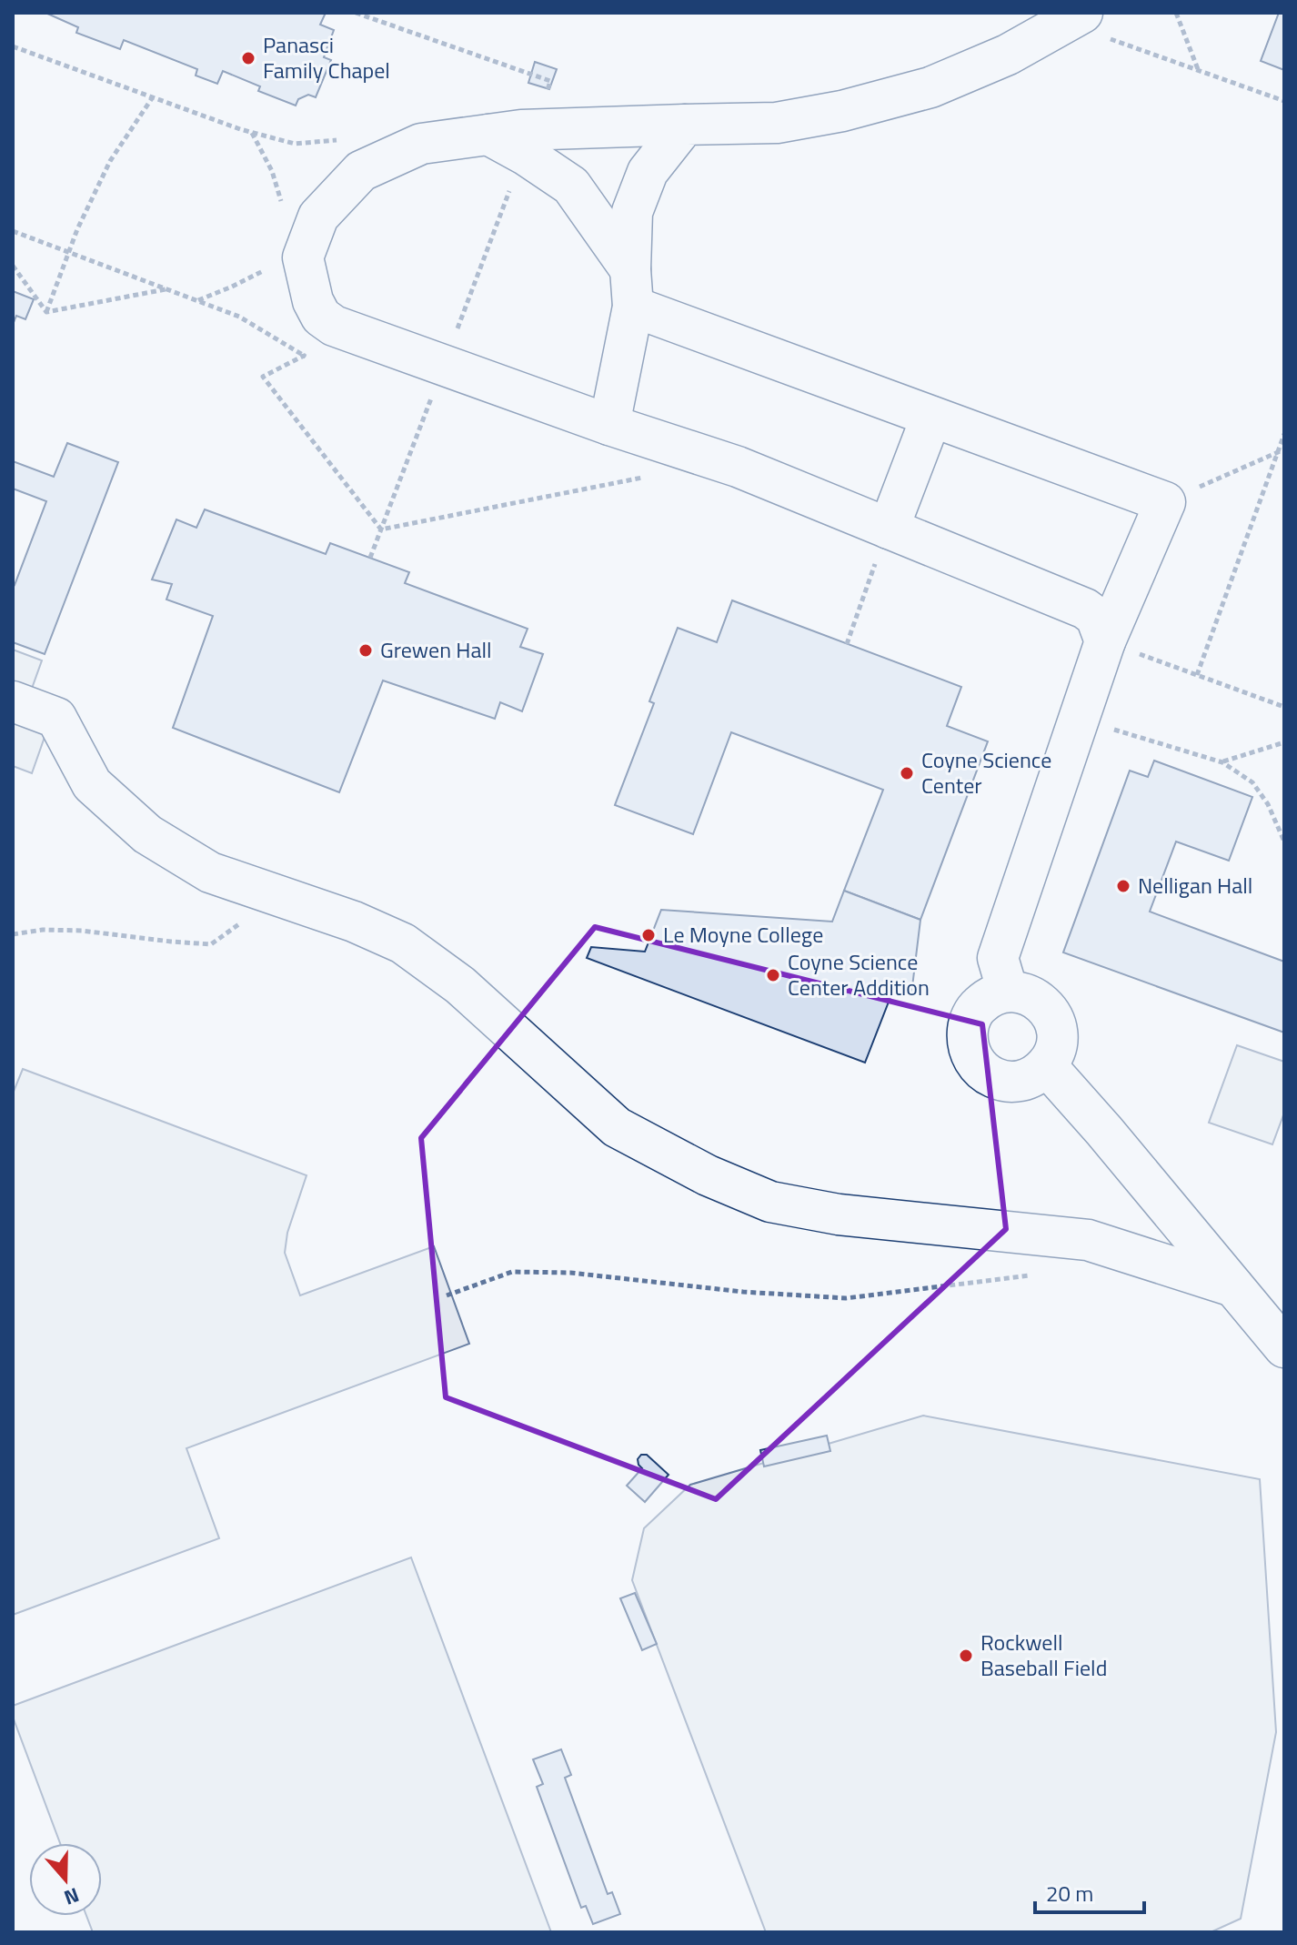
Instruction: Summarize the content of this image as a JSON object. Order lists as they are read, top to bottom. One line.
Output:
{"places":["Panasci Family Chapel","Grewen Hall","Coyne Science Center","Nelligan Hall","Le Moyne College","Coyne Science Center Addition","Rockwell Baseball Field"],"scale_bar":"20 m","north":"bottom"}
